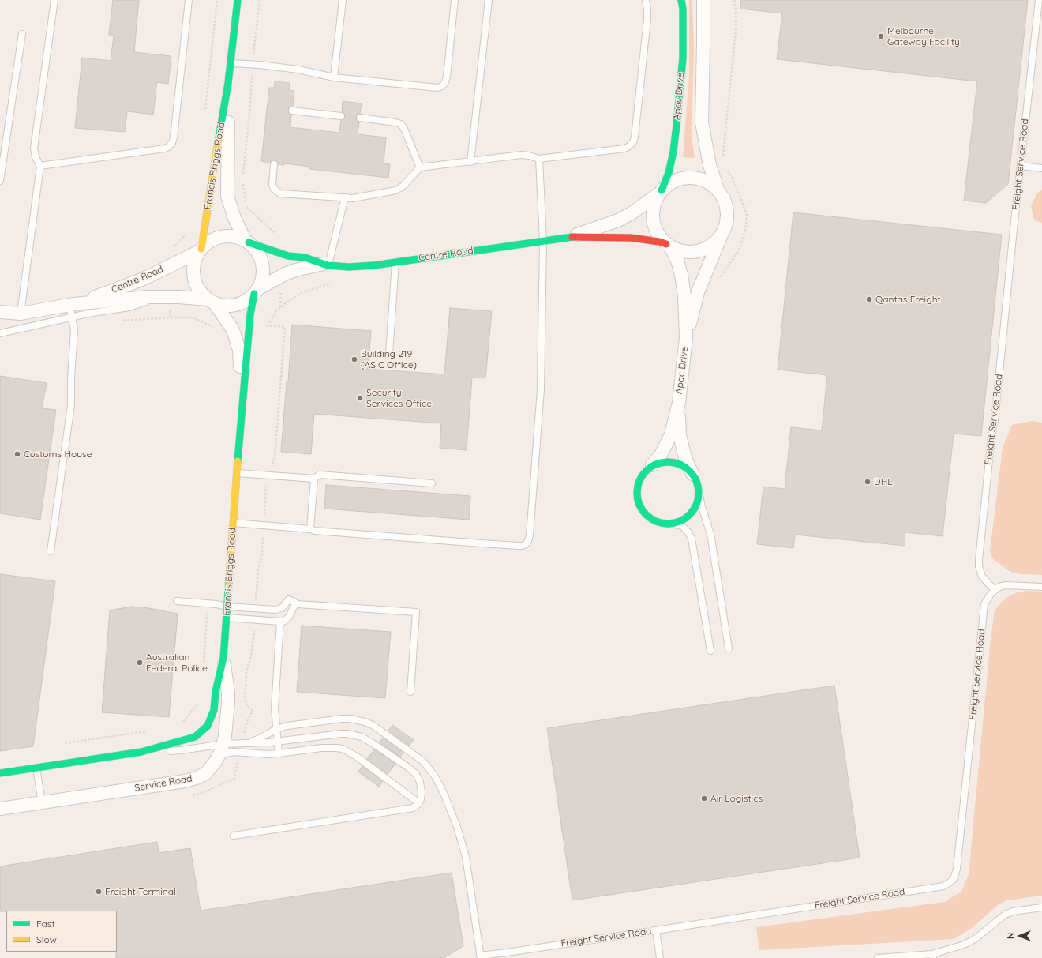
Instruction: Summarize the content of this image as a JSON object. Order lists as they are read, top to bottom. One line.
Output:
{"streets":{"street":["Apac Drive","Francis Briggs Road","Centre Road","Service Road"],"lane":["Freight Service Road"]},"crossings":[["Apac Drive","Centre Road"],["Francis Briggs Road","Centre Road"],["Francis Briggs Road","Service Road"]],"places":["Melbourne Gateway Facility","Qantas Freight","Building 219 (ASIC Office)","Security Services Office","Customs House","DHL","Australian Federal Police","Air Logistics","Freight Terminal"],"legend":["Fast","Slow"],"north":"left"}
